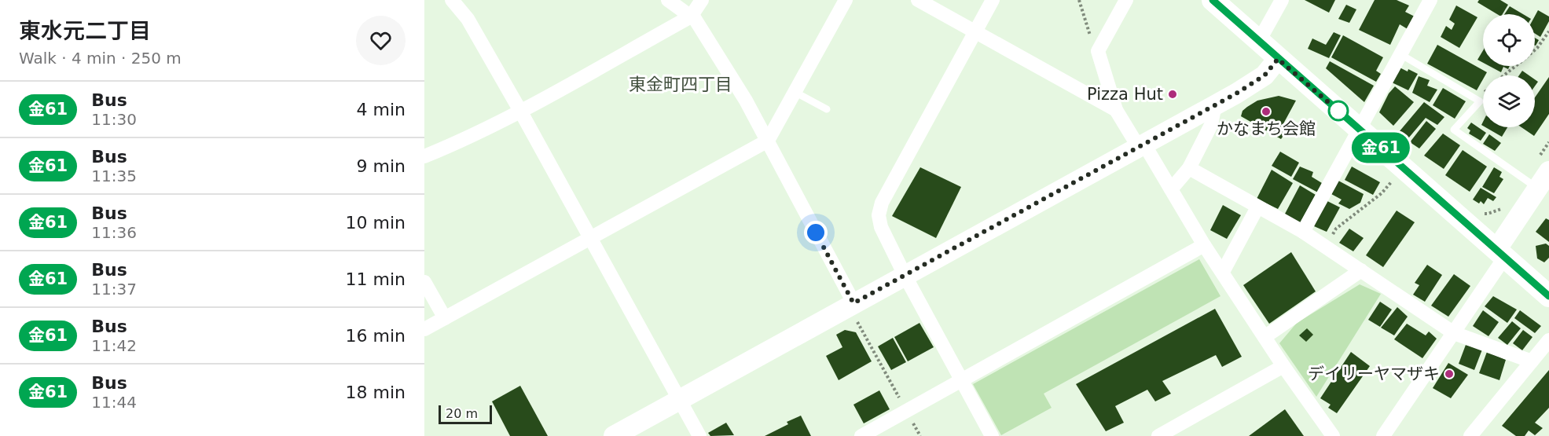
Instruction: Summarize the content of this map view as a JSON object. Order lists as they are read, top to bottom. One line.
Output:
{"districts":["東金町四丁目"],"places":["Pizza Hut","かなまち会館","デイリーヤマザキ"],"lines":["bus line 金61"],"scale_bar":"20 m","page":{"heading":["東水元二丁目","Walk · 4 min · 250 m"],"on_map":"金61","list":[{"mark":"金61","name":"Bus","note":"11:30","value":"4 min"},{"mark":"金61","name":"Bus","note":"11:35","value":"9 min"},{"mark":"金61","name":"Bus","note":"11:36","value":"10 min"},{"mark":"金61","name":"Bus","note":"11:37","value":"11 min"},{"mark":"金61","name":"Bus","note":"11:42","value":"16 min"},{"mark":"金61","name":"Bus","note":"11:44","value":"18 min"}],"scale":"20 m"}}
